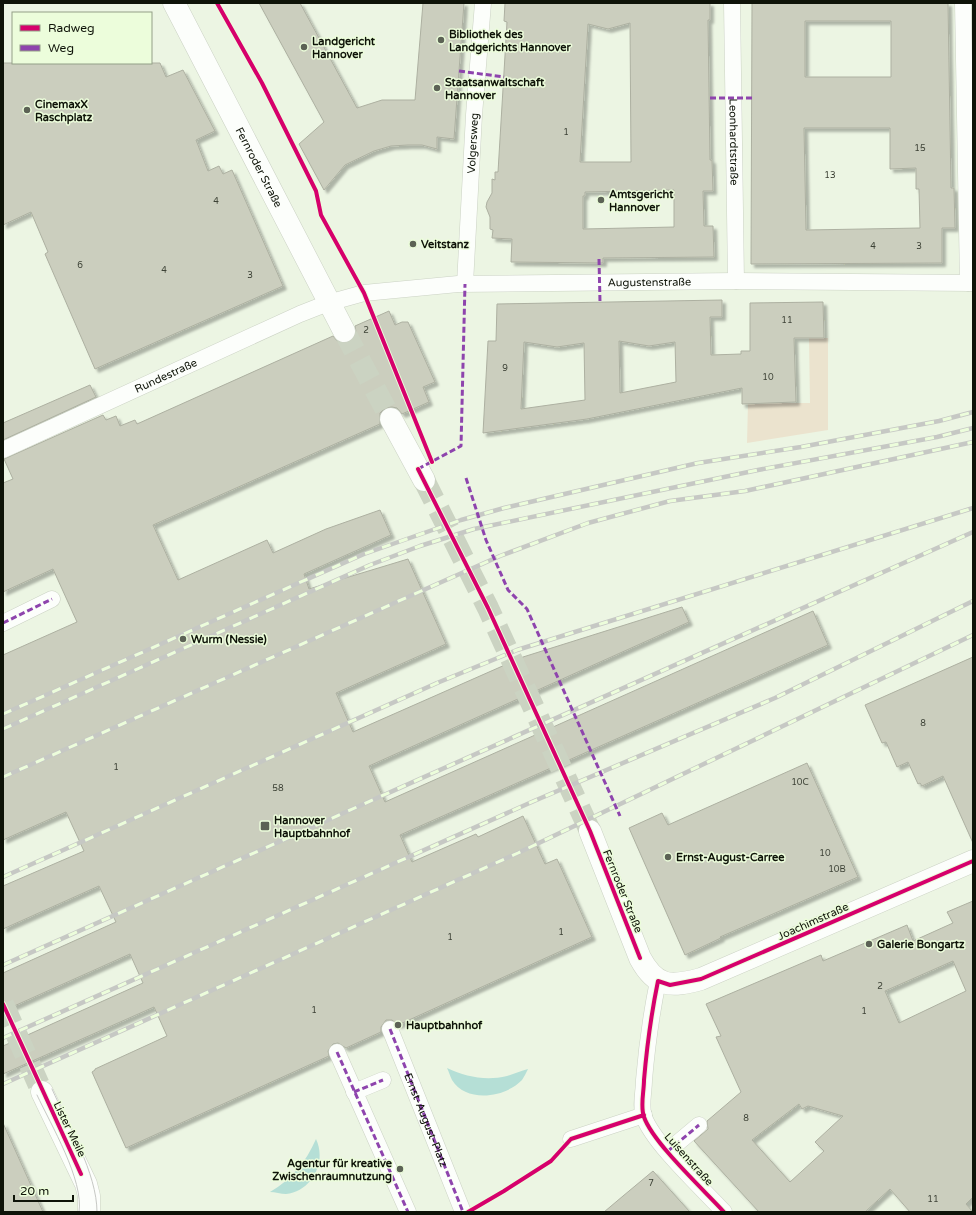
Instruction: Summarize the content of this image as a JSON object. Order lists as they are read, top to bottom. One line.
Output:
{"streets":{"street":["Leonhardtstraße","Volgersweg","Fernroder Straße","Augustenstraße","Rundestraße","Joachimstraße","Ernst-August-Platz","Lister Meile","Luisenstraße"]},"crossings":[["Leonhardtstraße","Augustenstraße"],["Volgersweg","Augustenstraße"],["Fernroder Straße","Augustenstraße"],["Fernroder Straße","Rundestraße"],["Fernroder Straße","Joachimstraße"],["Augustenstraße","Rundestraße"]],"places":{"other":["Bibliothek des Landgerichts Hannover","Landgericht Hannover","Staatsanwaltschaft Hannover","CinemaxX Raschplatz","Amtsgericht Hannover","Veitstanz","Wurm (Nessie)","Ernst-August-Carree","Galerie Bongartz","Hauptbahnhof","Agentur für kreative Zwischenraumnutzung"],"transit":["Hannover Hauptbahnhof"]},"house_numbers":["1","15","13","4","4","3","6","4","3","11","2","9","10","8","1","10C","58","10","10B","1","1","2","1","1","8","7","11"],"legend":["Radweg","Weg"],"scale_bar":"20 m"}
